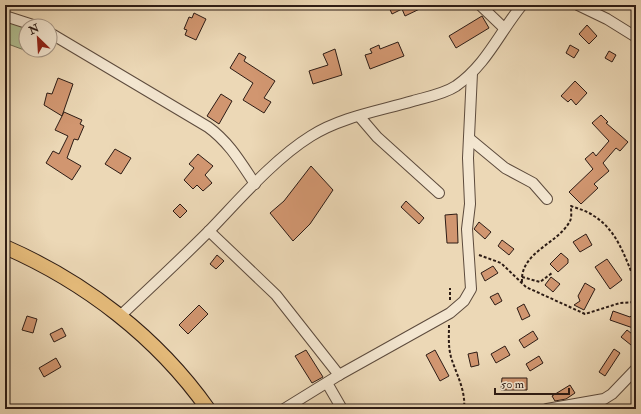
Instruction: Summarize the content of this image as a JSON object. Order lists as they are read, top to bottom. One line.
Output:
{"scale_bar":"50 m","north":"top left"}
